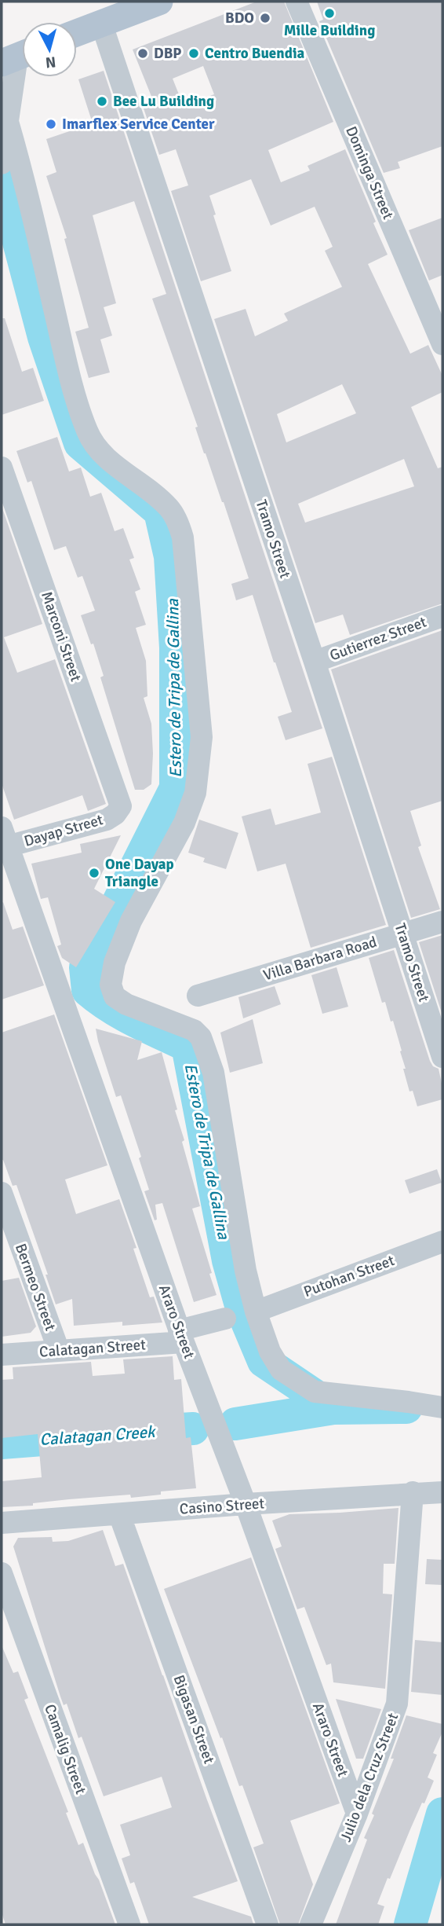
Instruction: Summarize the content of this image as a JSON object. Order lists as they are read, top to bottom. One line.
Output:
{"streets":{"street":["Dominga Street","Tramo Street","Marconi Street","Gutierrez Street","Dayap Street","Villa Barbara Road","Putohan Street","Bermeo Street","Araro Street","Calatagan Street","Casino Street","Bigasan Street","Camalig Street","Julio dela Cruz Street"]},"crossings":[["Tramo Street","Gutierrez Street"],["Tramo Street","Villa Barbara Road"],["Marconi Street","Dayap Street"],["Dayap Street","Araro Street"],["Bermeo Street","Calatagan Street"],["Araro Street","Calatagan Street"],["Araro Street","Casino Street"],["Araro Street","Julio dela Cruz Street"],["Casino Street","Bigasan Street"],["Casino Street","Julio dela Cruz Street"]],"water":["Estero de Tripa de Gallina","Calatagan Creek"],"places":["Mille Building","BDO","DBP","Centro Buendia","Bee Lu Building","Imarflex Service Center","One Dayap Triangle"],"north":"bottom"}
